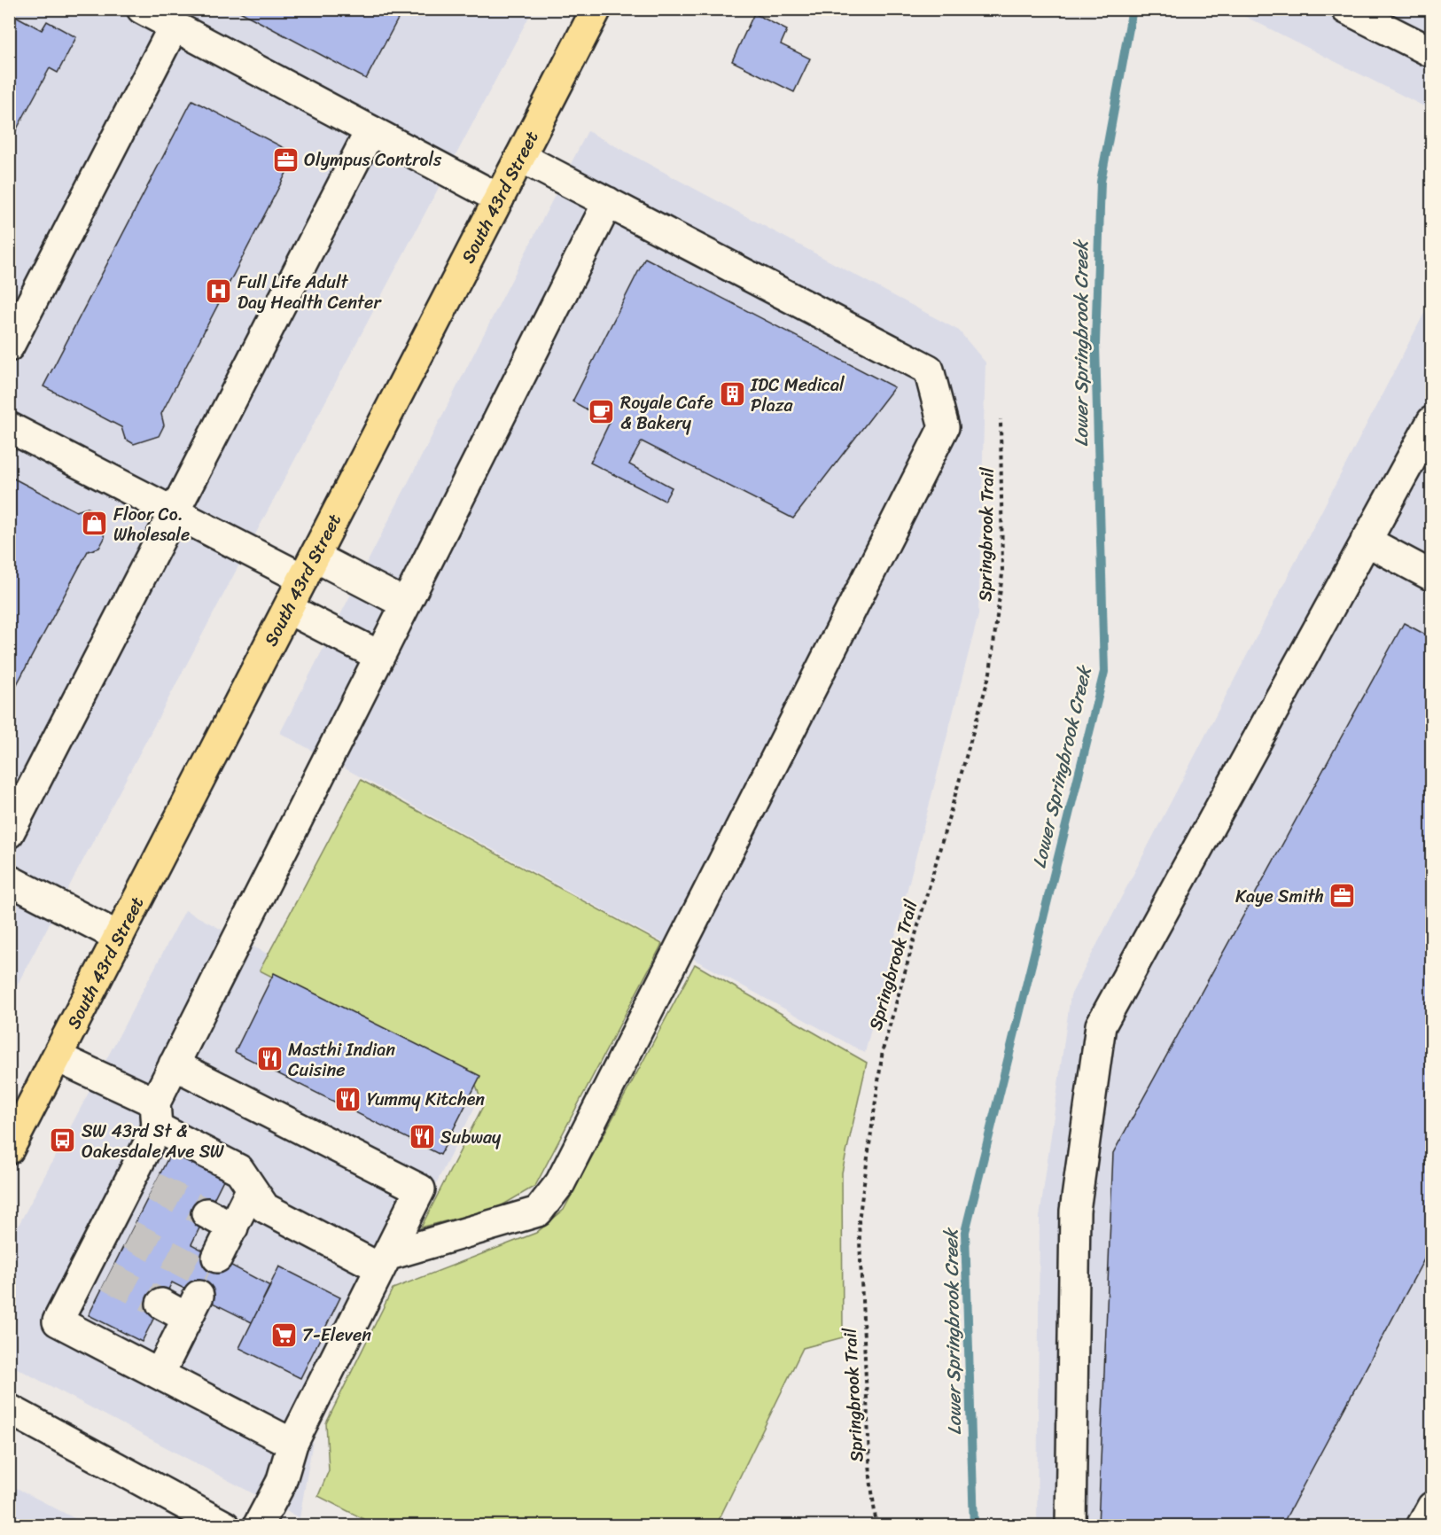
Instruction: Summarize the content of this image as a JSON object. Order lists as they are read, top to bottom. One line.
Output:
{"streets":{"main road":["South 43rd Street"],"path":["Springbrook Trail"]},"water":["Lower Springbrook Creek"],"places":{"office":["Olympus Controls","Kaye Smith"],"hospital":["Full Life Adult Day Health Center"],"building":["IDC Medical Plaza"],"cafe":["Royale Cafe & Bakery"],"shop":["Floor Co. Wholesale"],"restaurant":["Masthi Indian Cuisine","Yummy Kitchen","Subway"],"bus stop":["SW 43rd St & Oakesdale Ave SW"],"supermarket":["7-Eleven"]}}
